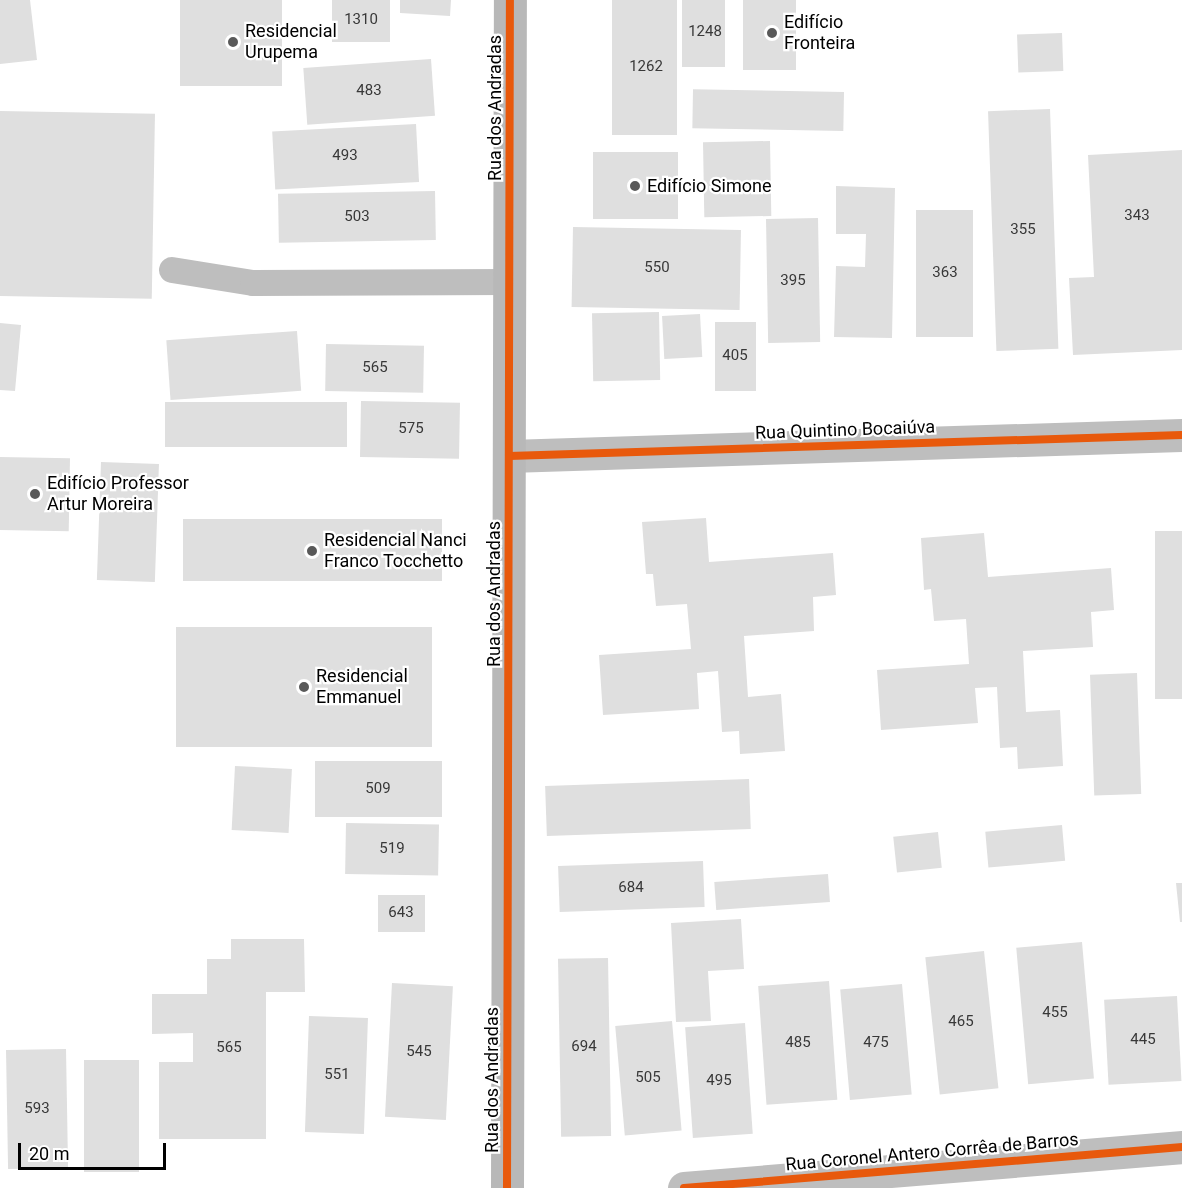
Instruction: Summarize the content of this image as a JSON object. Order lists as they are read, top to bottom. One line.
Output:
{"streets":{"street":["Rua dos Andradas","Rua Quintino Bocaiúva","Rua Coronel Antero Corrêa de Barros"]},"crossings":[["Rua dos Andradas","Rua Quintino Bocaiúva"]],"places":["Edifício Fronteira","Residencial Urupema","Edifício Simone","Edifício Professor Artur Moreira","Residencial Nanci Franco Tocchetto","Residencial Emmanuel"],"house_numbers":["1310","1248","1262","483","493","343","503","355","550","363","395","405","565","575","509","519","684","643","455","465","445","485","475","694","565","545","551","505","495","593"],"scale_bar":"20 m"}
